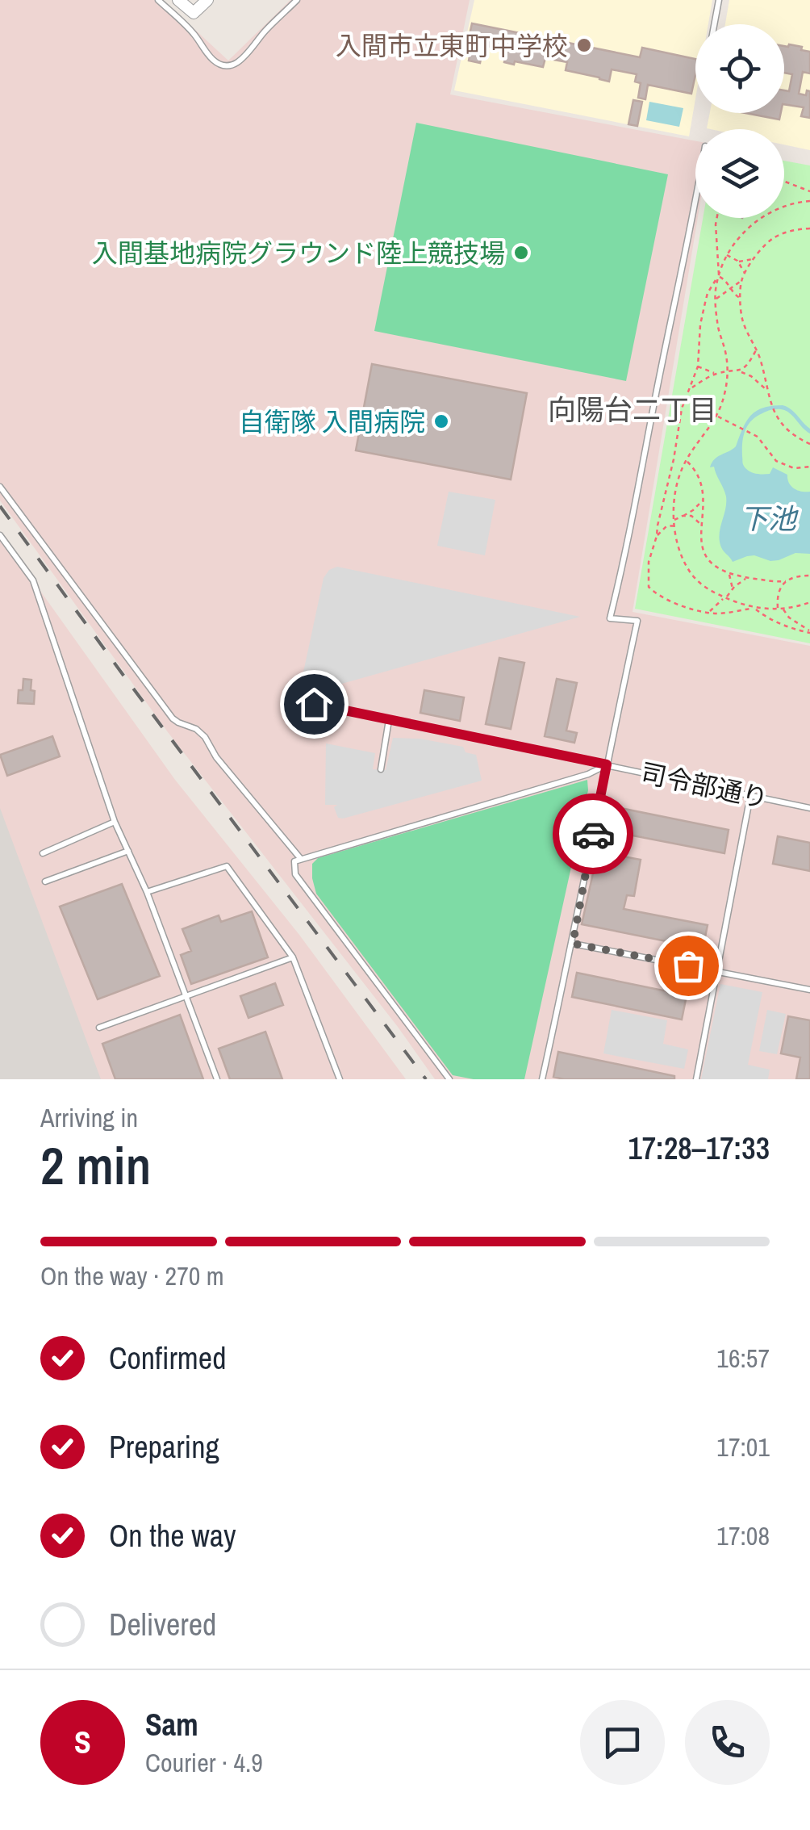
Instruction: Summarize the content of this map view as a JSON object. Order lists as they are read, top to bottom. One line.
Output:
{"streets":{"lane":["司令部通り"]},"districts":["向陽台二丁目"],"water":["下池"],"places":["入間市立東町中学校","入間基地病院グラウンド陸上競技場","自衛隊 入間病院"],"page":{"heading":["2 min","Arriving in","17:28–17:33"],"panel":["Sam","Courier · 4.9"],"bar":"On the way · 270 m","list":[["Confirmed","16:57"],["Preparing","17:01"],["On the way","17:08"],"Delivered"],"round":"S"}}
